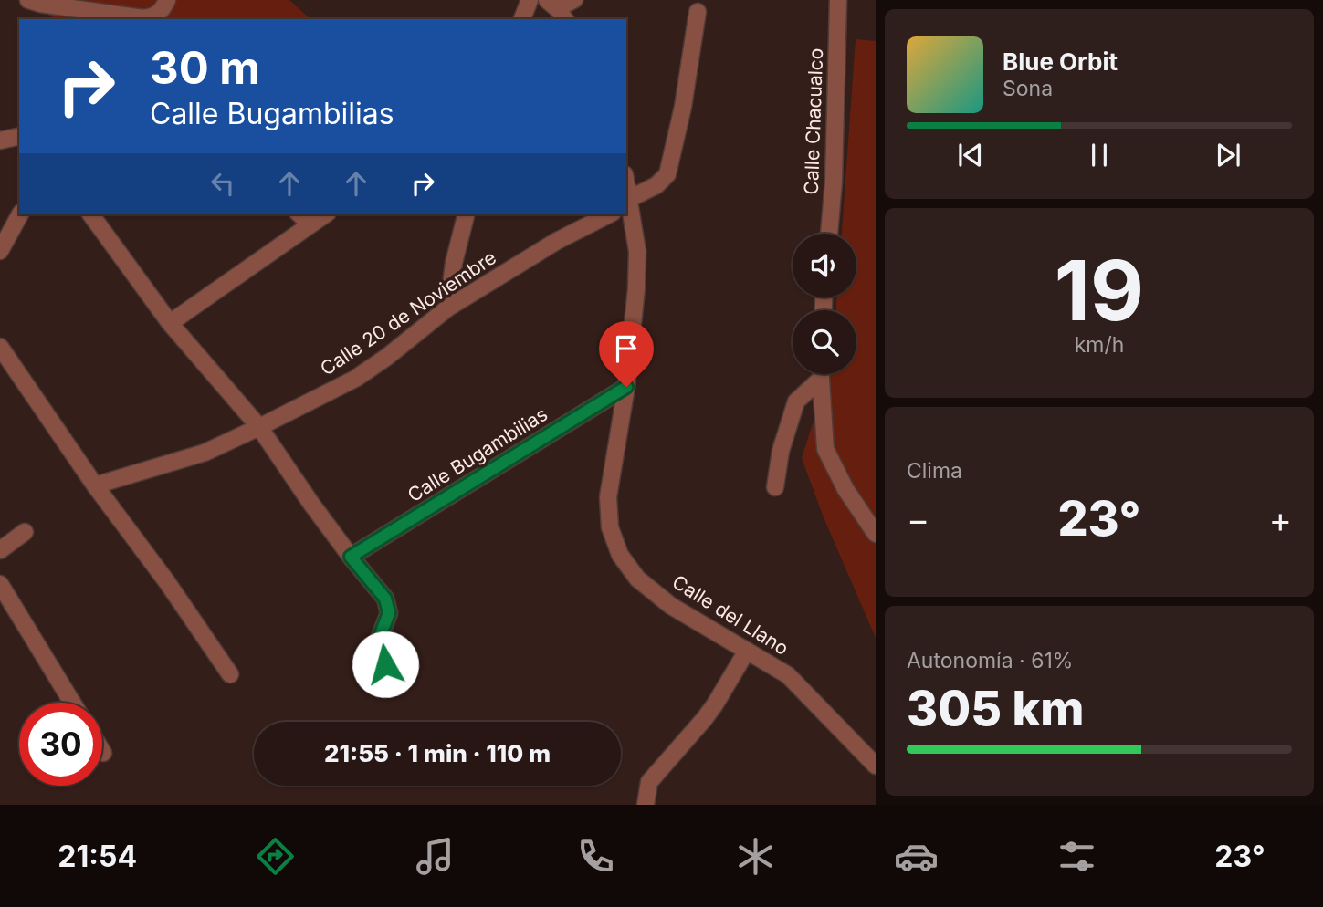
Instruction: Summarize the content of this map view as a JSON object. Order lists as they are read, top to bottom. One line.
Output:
{"streets":{"street":["Calle Chacualco","Calle 20 de Noviembre","Calle Bugambilias","Calle del Llano"]},"crossings":[["Calle Bugambilias","Calle del Llano"]],"page":{"turn":["30 m","Calle Bugambilias"],"song":["Blue Orbit","Sona"],"tile":[["19","km/h"],"Clima",["Autonomía · 61%","305 km"]],"heat":["−","23°","+"],"limit":"30","trip":"21:55 · 1 min · 110 m","tabs":["21:54","23°"]}}
